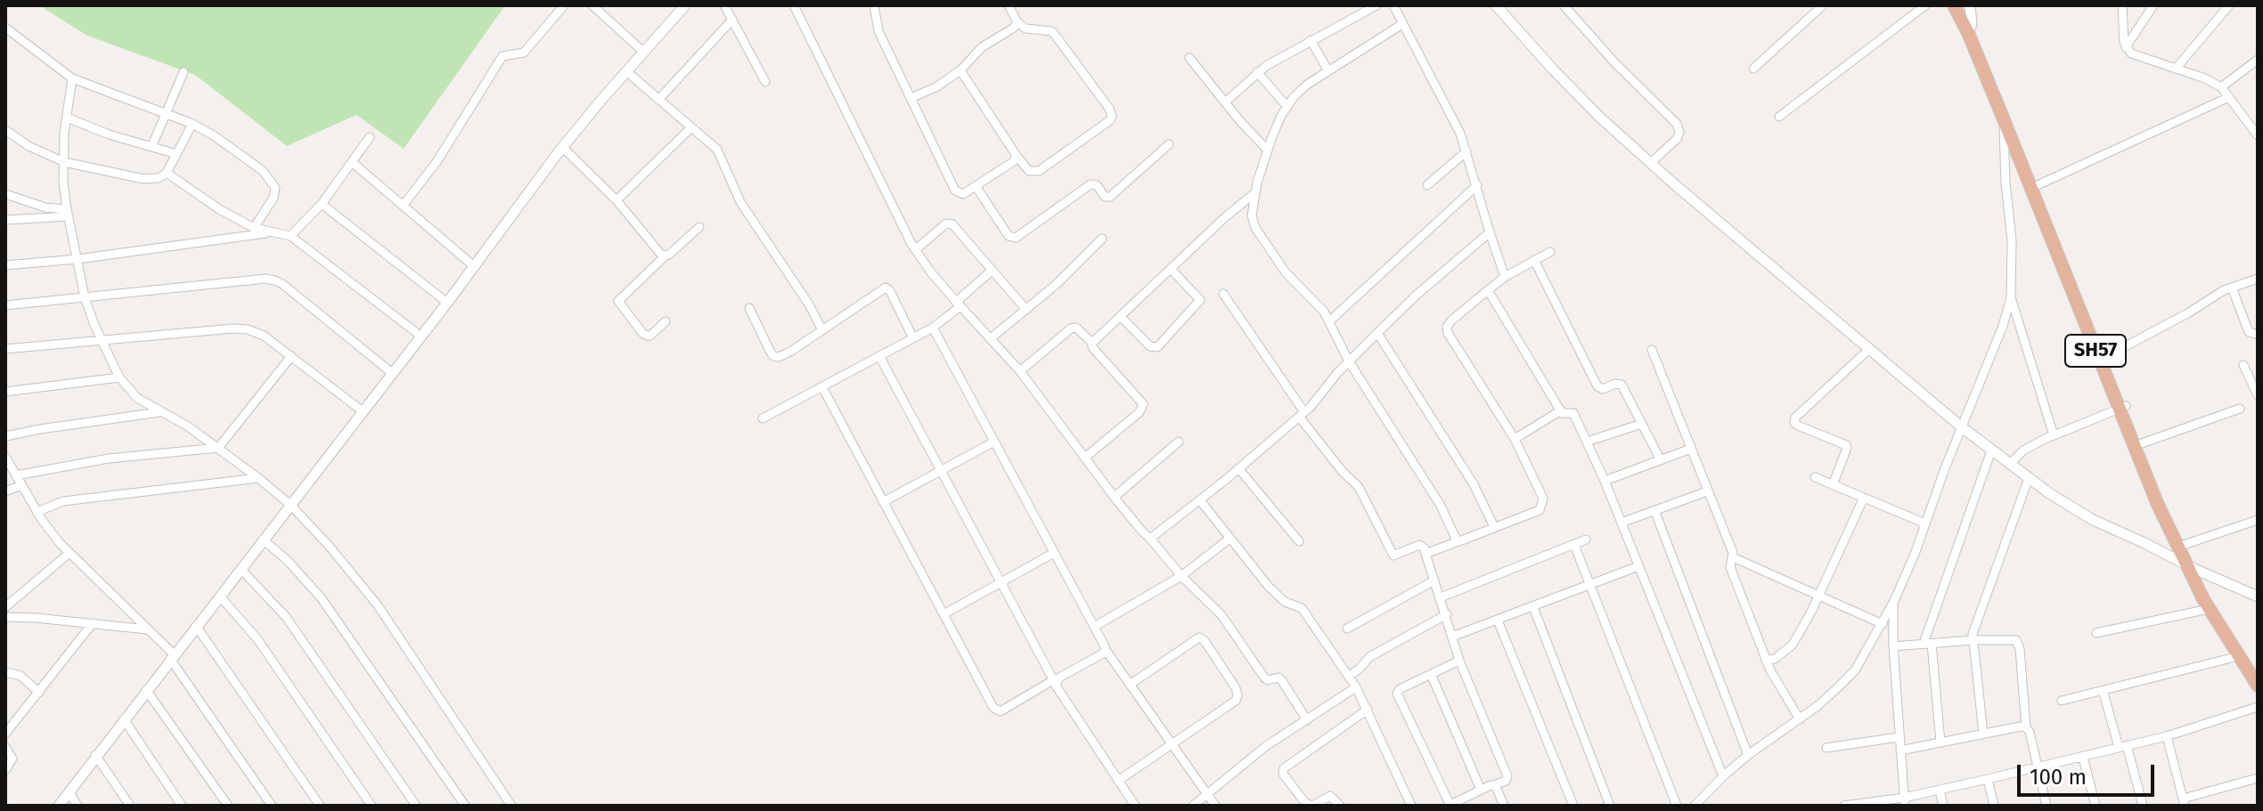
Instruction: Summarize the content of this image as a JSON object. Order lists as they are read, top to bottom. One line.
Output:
{"streets":{"main road":["SH57"]},"scale_bar":"100 m"}
